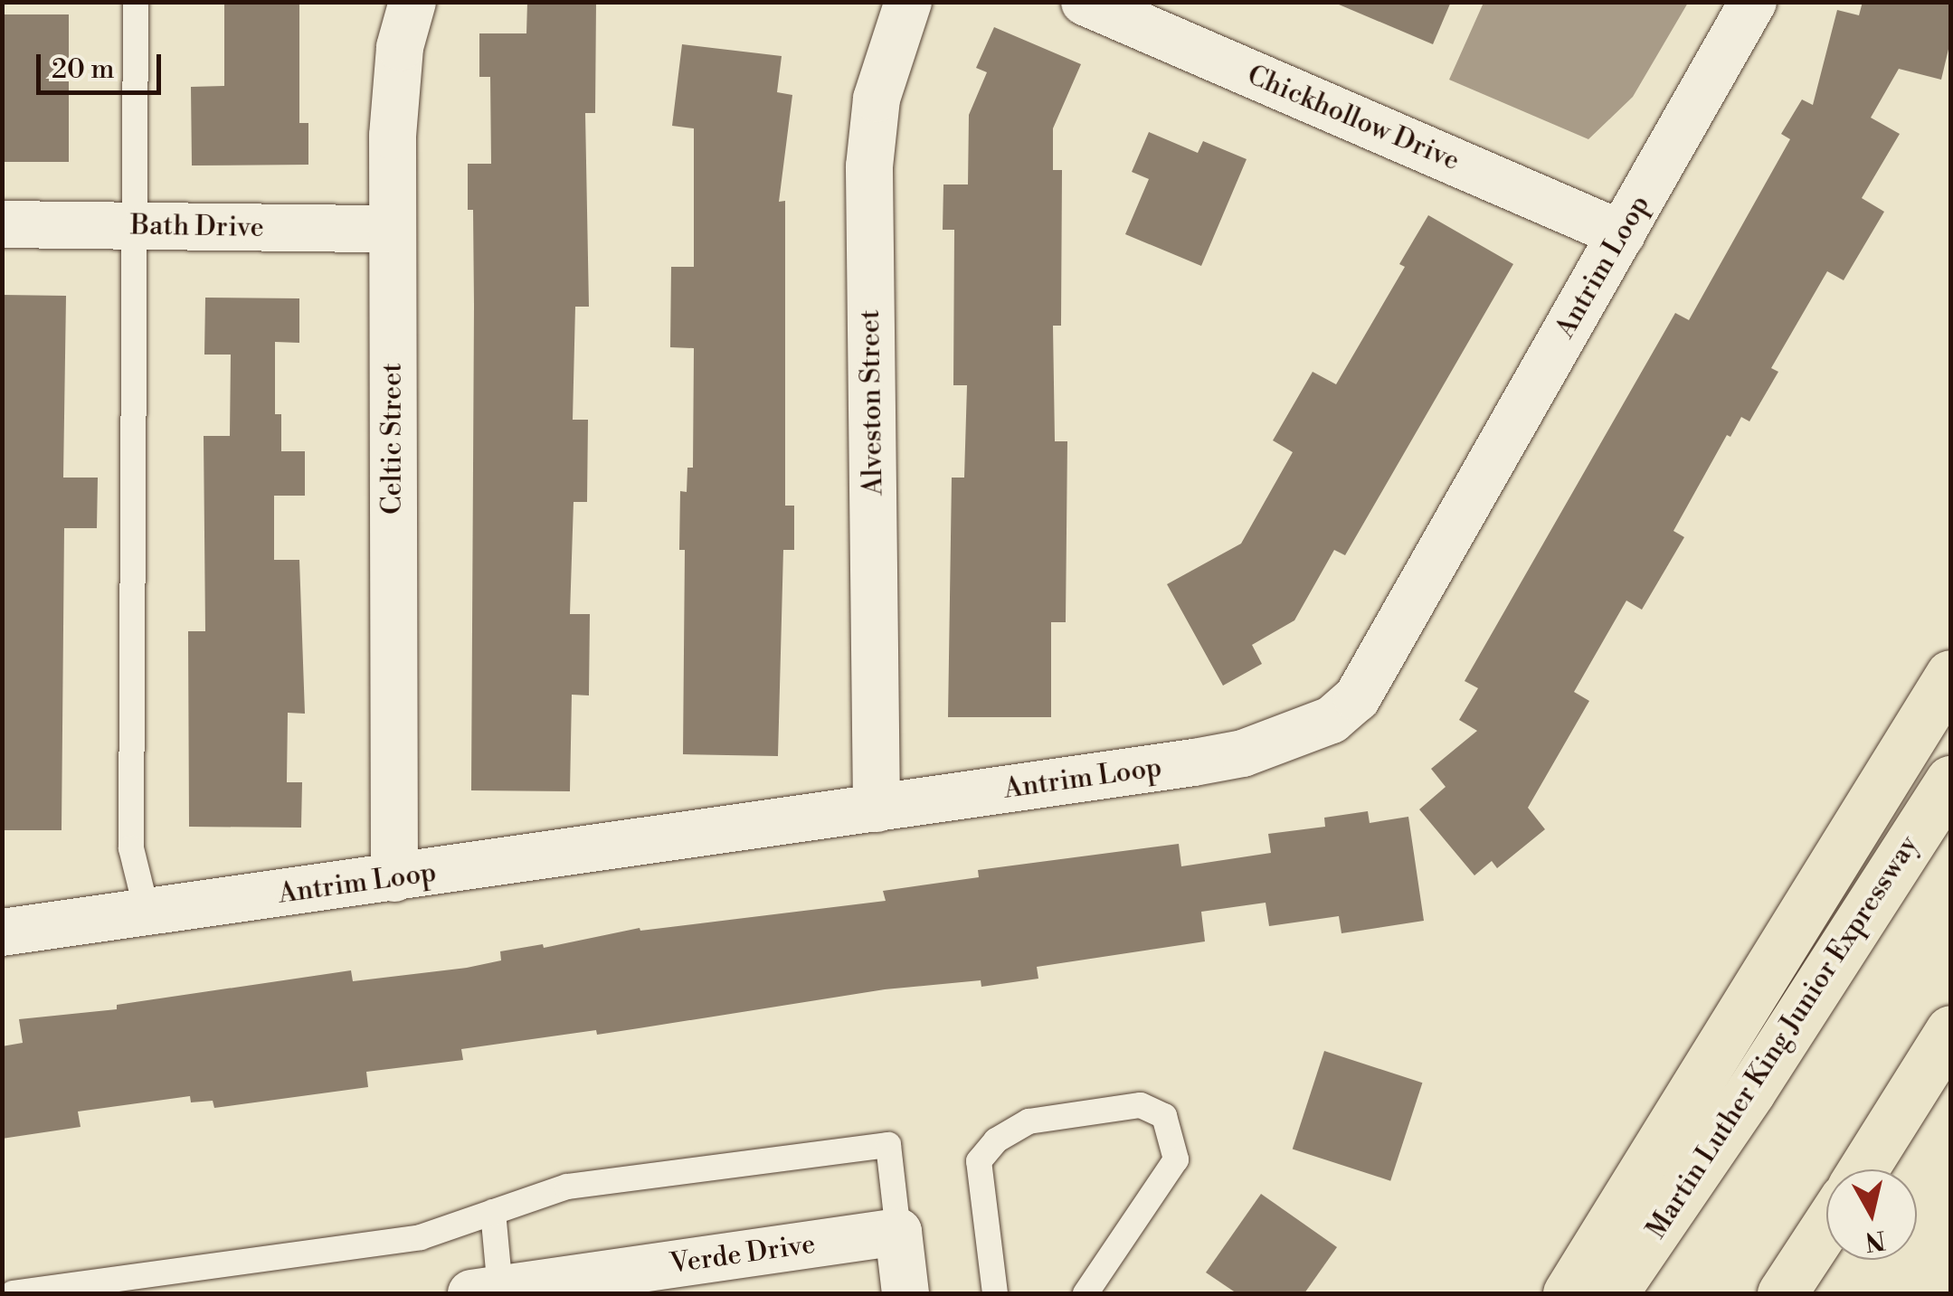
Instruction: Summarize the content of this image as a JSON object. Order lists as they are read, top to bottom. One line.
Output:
{"streets":{"highway":["Martin Luther King Junior Expressway"],"street":["Chickhollow Drive","Bath Drive","Antrim Loop","Alveston Street","Celtic Street","Verde Drive"]},"crossings":[["Chickhollow Drive","Antrim Loop"],["Bath Drive","Celtic Street"],["Antrim Loop","Alveston Street"],["Antrim Loop","Celtic Street"]],"scale_bar":"20 m","north":"bottom"}
